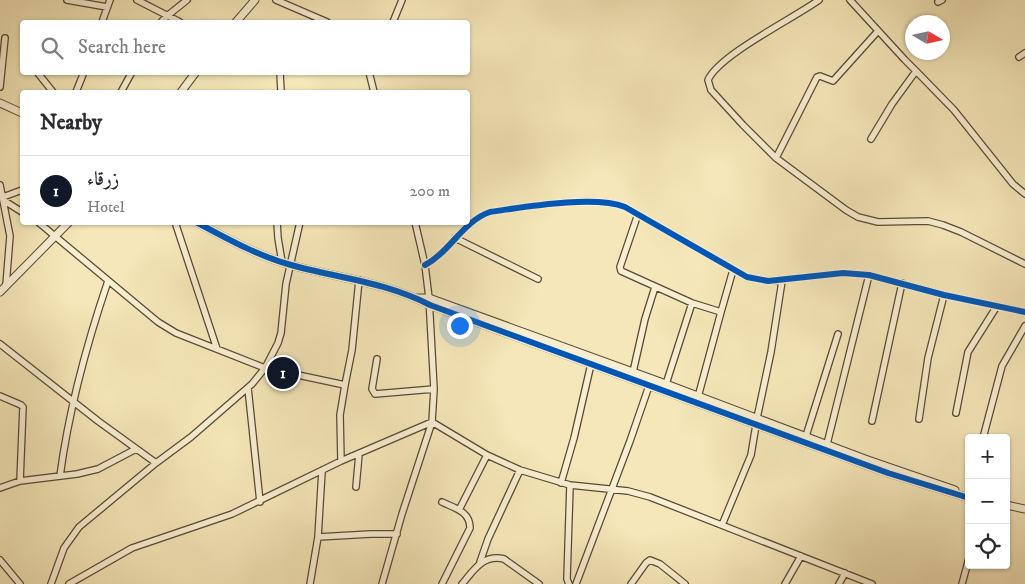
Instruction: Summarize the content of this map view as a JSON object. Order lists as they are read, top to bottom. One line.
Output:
{"north":"right","page":{"search":"Search here","heading":"Nearby","list":[{"mark":"1","name":"زرقاء","note":"Hotel","value":"200 m"}],"pins":"1","map_buttons":["+","−"]}}
